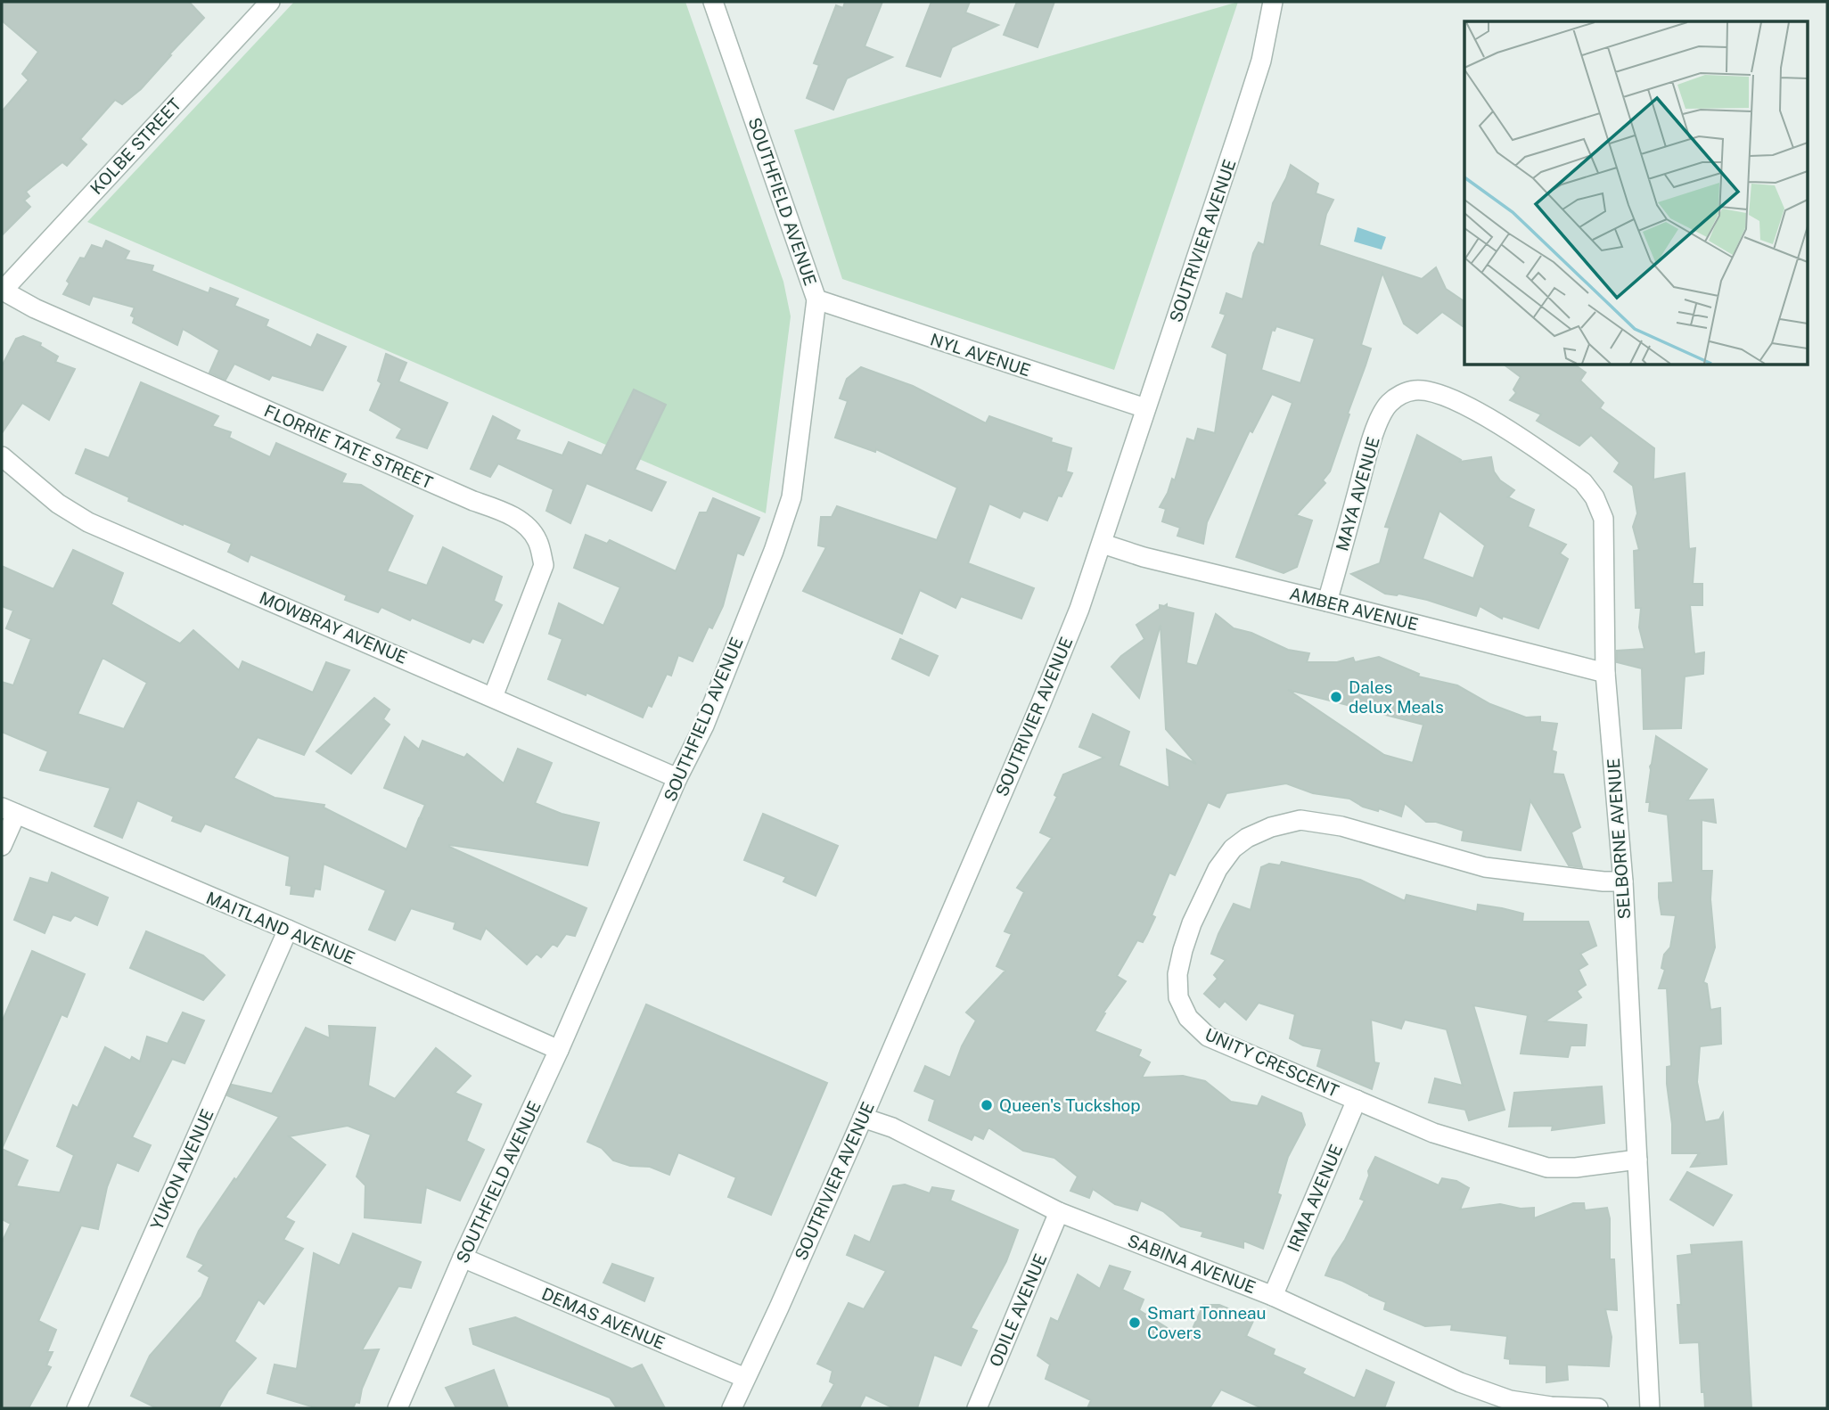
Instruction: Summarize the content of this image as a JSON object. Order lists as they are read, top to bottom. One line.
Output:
{"streets":{"street":["KOLBE STREET","SOUTHFIELD AVENUE","SOUTRIVIER AVENUE","NYL AVENUE","FLORRIE TATE STREET","MAYA AVENUE","AMBER AVENUE","MOWBRAY AVENUE","SELBORNE AVENUE","MAITLAND AVENUE","UNITY CRESCENT","YUKON AVENUE","IRMA AVENUE","SABINA AVENUE","ODILE AVENUE","DEMAS AVENUE"]},"crossings":[["KOLBE STREET","FLORRIE TATE STREET"],["SOUTHFIELD AVENUE","NYL AVENUE"],["SOUTHFIELD AVENUE","MOWBRAY AVENUE"],["SOUTHFIELD AVENUE","MAITLAND AVENUE"],["SOUTHFIELD AVENUE","DEMAS AVENUE"],["SOUTRIVIER AVENUE","NYL AVENUE"],["SOUTRIVIER AVENUE","AMBER AVENUE"],["SOUTRIVIER AVENUE","SABINA AVENUE"],["SOUTRIVIER AVENUE","DEMAS AVENUE"],["FLORRIE TATE STREET","MOWBRAY AVENUE"],["MAYA AVENUE","AMBER AVENUE"],["MAYA AVENUE","SELBORNE AVENUE"],["AMBER AVENUE","SELBORNE AVENUE"],["SELBORNE AVENUE","UNITY CRESCENT"],["MAITLAND AVENUE","YUKON AVENUE"],["UNITY CRESCENT","IRMA AVENUE"],["IRMA AVENUE","SABINA AVENUE"],["SABINA AVENUE","ODILE AVENUE"]],"places":["Dales delux Meals","Queen's Tuckshop","Smart Tonneau Covers"]}
